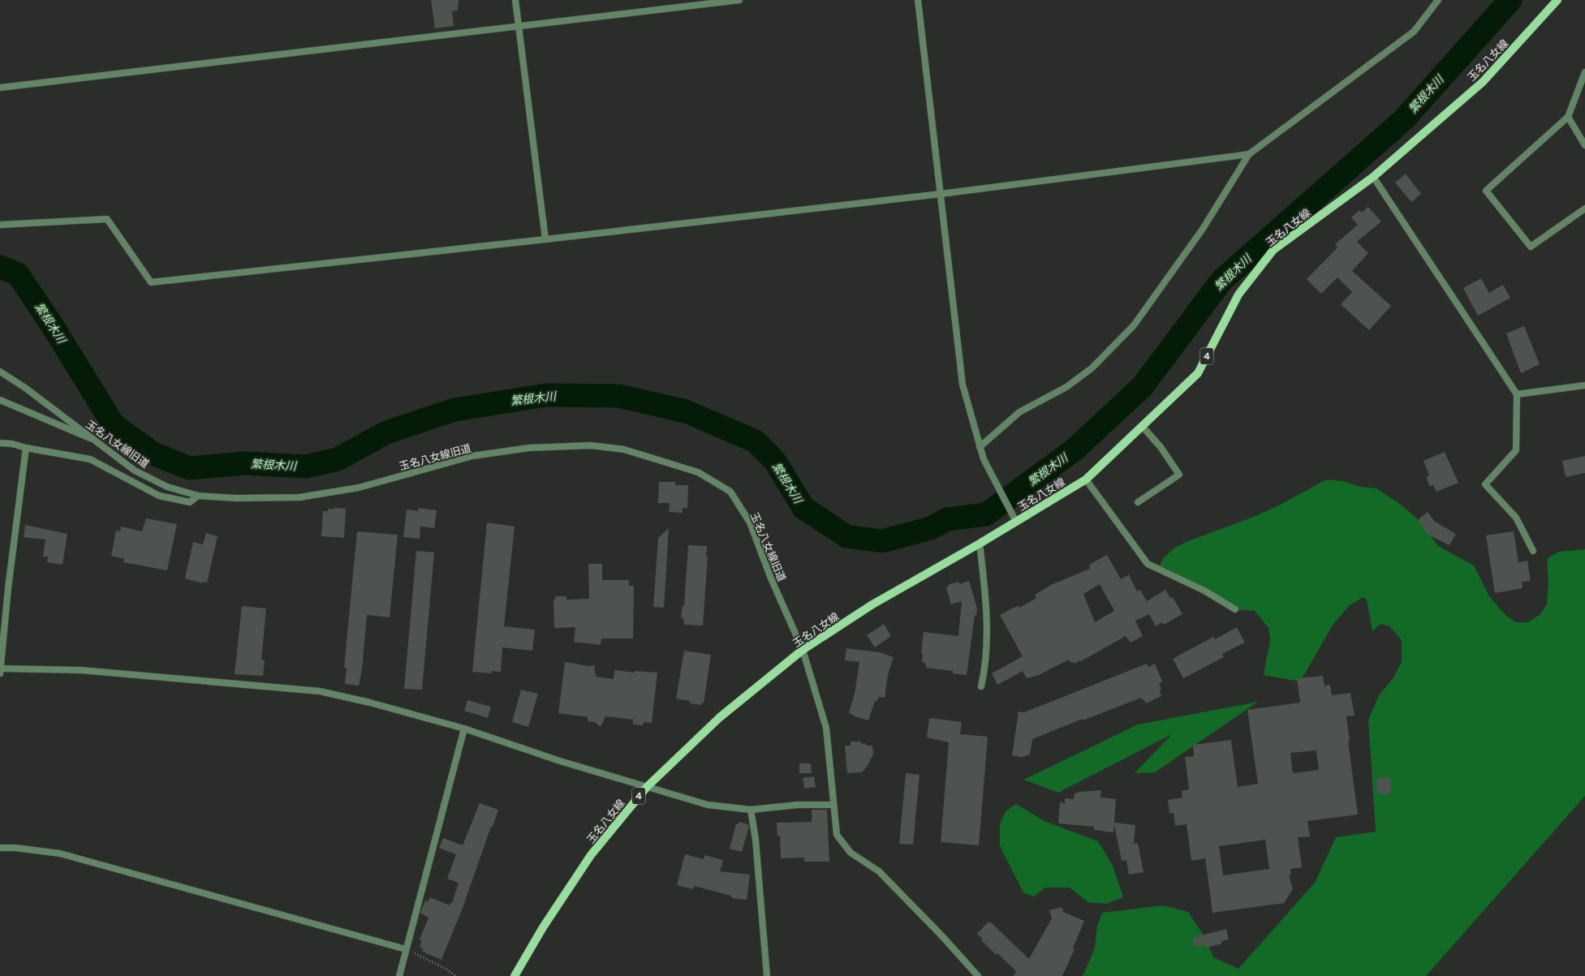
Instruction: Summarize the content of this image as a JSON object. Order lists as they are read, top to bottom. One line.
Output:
{"streets":{"main road":["玉名八女線","4"],"street":["玉名八女線旧道"]},"crossings":[["玉名八女線","玉名八女線旧道"]],"water":["繁根木川"]}
